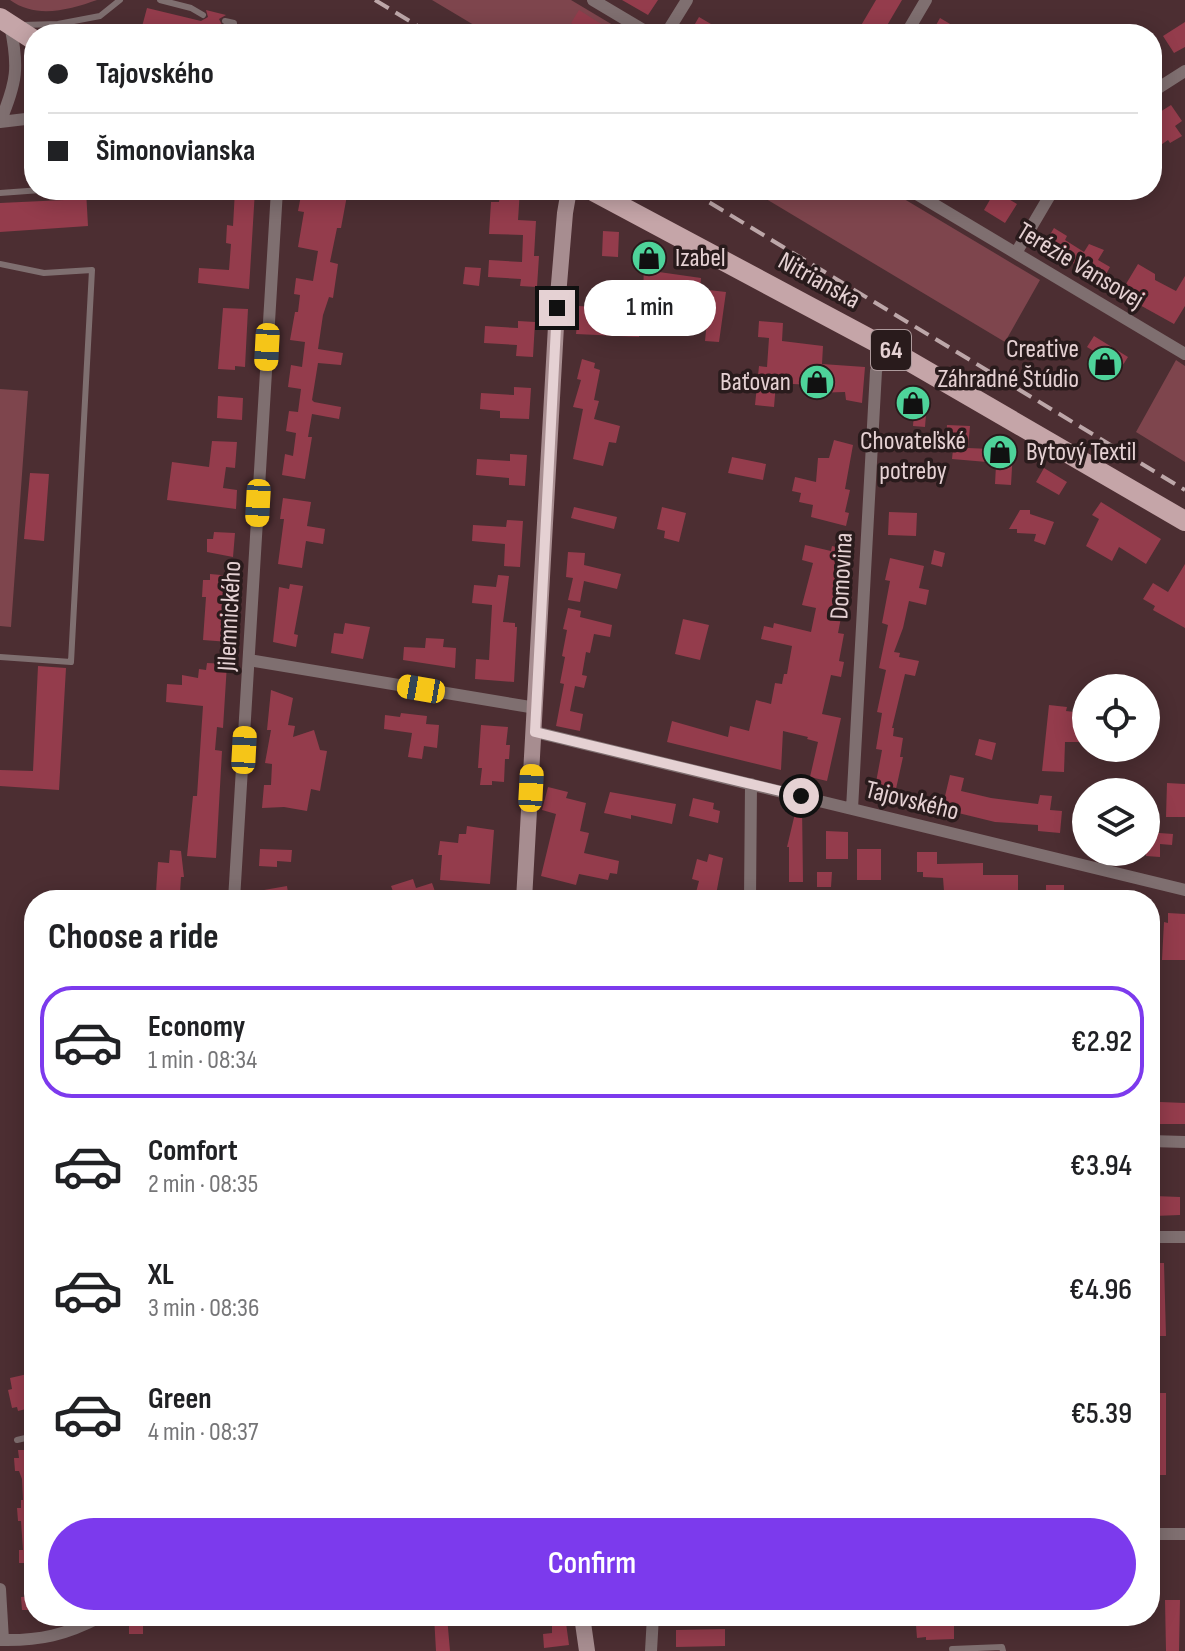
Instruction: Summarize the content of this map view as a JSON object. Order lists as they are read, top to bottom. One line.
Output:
{"streets":{"main road":["Nitrianska","64"],"street":["Terézie Vansovej","Domovina","Jilemnického","Tajovského"]},"crossings":[["Nitrianska","Domovina"],["Domovina","Tajovského"]],"places":{"shop":["Izabel","Creative Záhradné Štúdio","Baťovan","Chovateľské potreby","Bytový Textil"]},"page":{"banner":["Tajovského","Šimonovianska"],"bubble":"1 min","heading":"Choose a ride","list":[{"name":"Economy","note":"1 min · 08:34","value":"€2.92"},{"name":"Comfort","note":"2 min · 08:35","value":"€3.94"},{"name":"XL","note":"3 min · 08:36","value":"€4.96"},{"name":"Green","note":"4 min · 08:37","value":"€5.39"}],"buttons":"Confirm"}}
